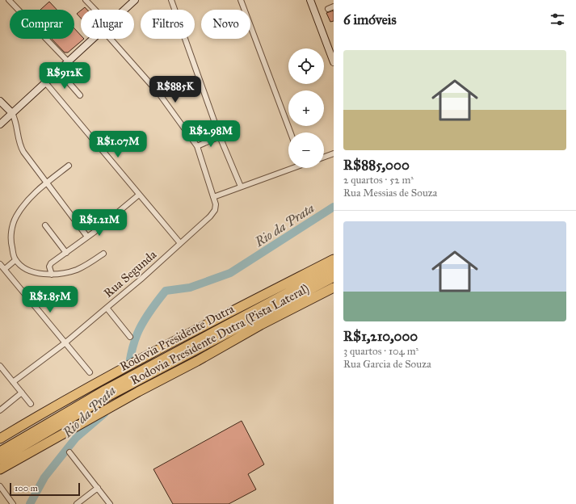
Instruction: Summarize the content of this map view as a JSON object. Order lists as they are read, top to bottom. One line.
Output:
{"streets":{"highway":["Rodovia Presidente Dutra (Pista Lateral)","Rodovia Presidente Dutra"],"street":["Rua Segunda"]},"water":["Rio da Prata"],"scale_bar":"100 m","page":{"heading":"6 imóveis","chip":["Comprar","Alugar","Filtros","Novo"],"list":[{"name":"R$885,000","note":"2 quartos · 52 m² · Rua Messias de Souza"},{"name":"R$1,210,000","note":"3 quartos · 104 m² · Rua Garcia de Souza"}],"map_buttons":["+","−"],"price":["R$912K","R$885K","R$2.98M","R$1.07M","R$1.21M","R$1.85M"],"scale":"100 m"}}
